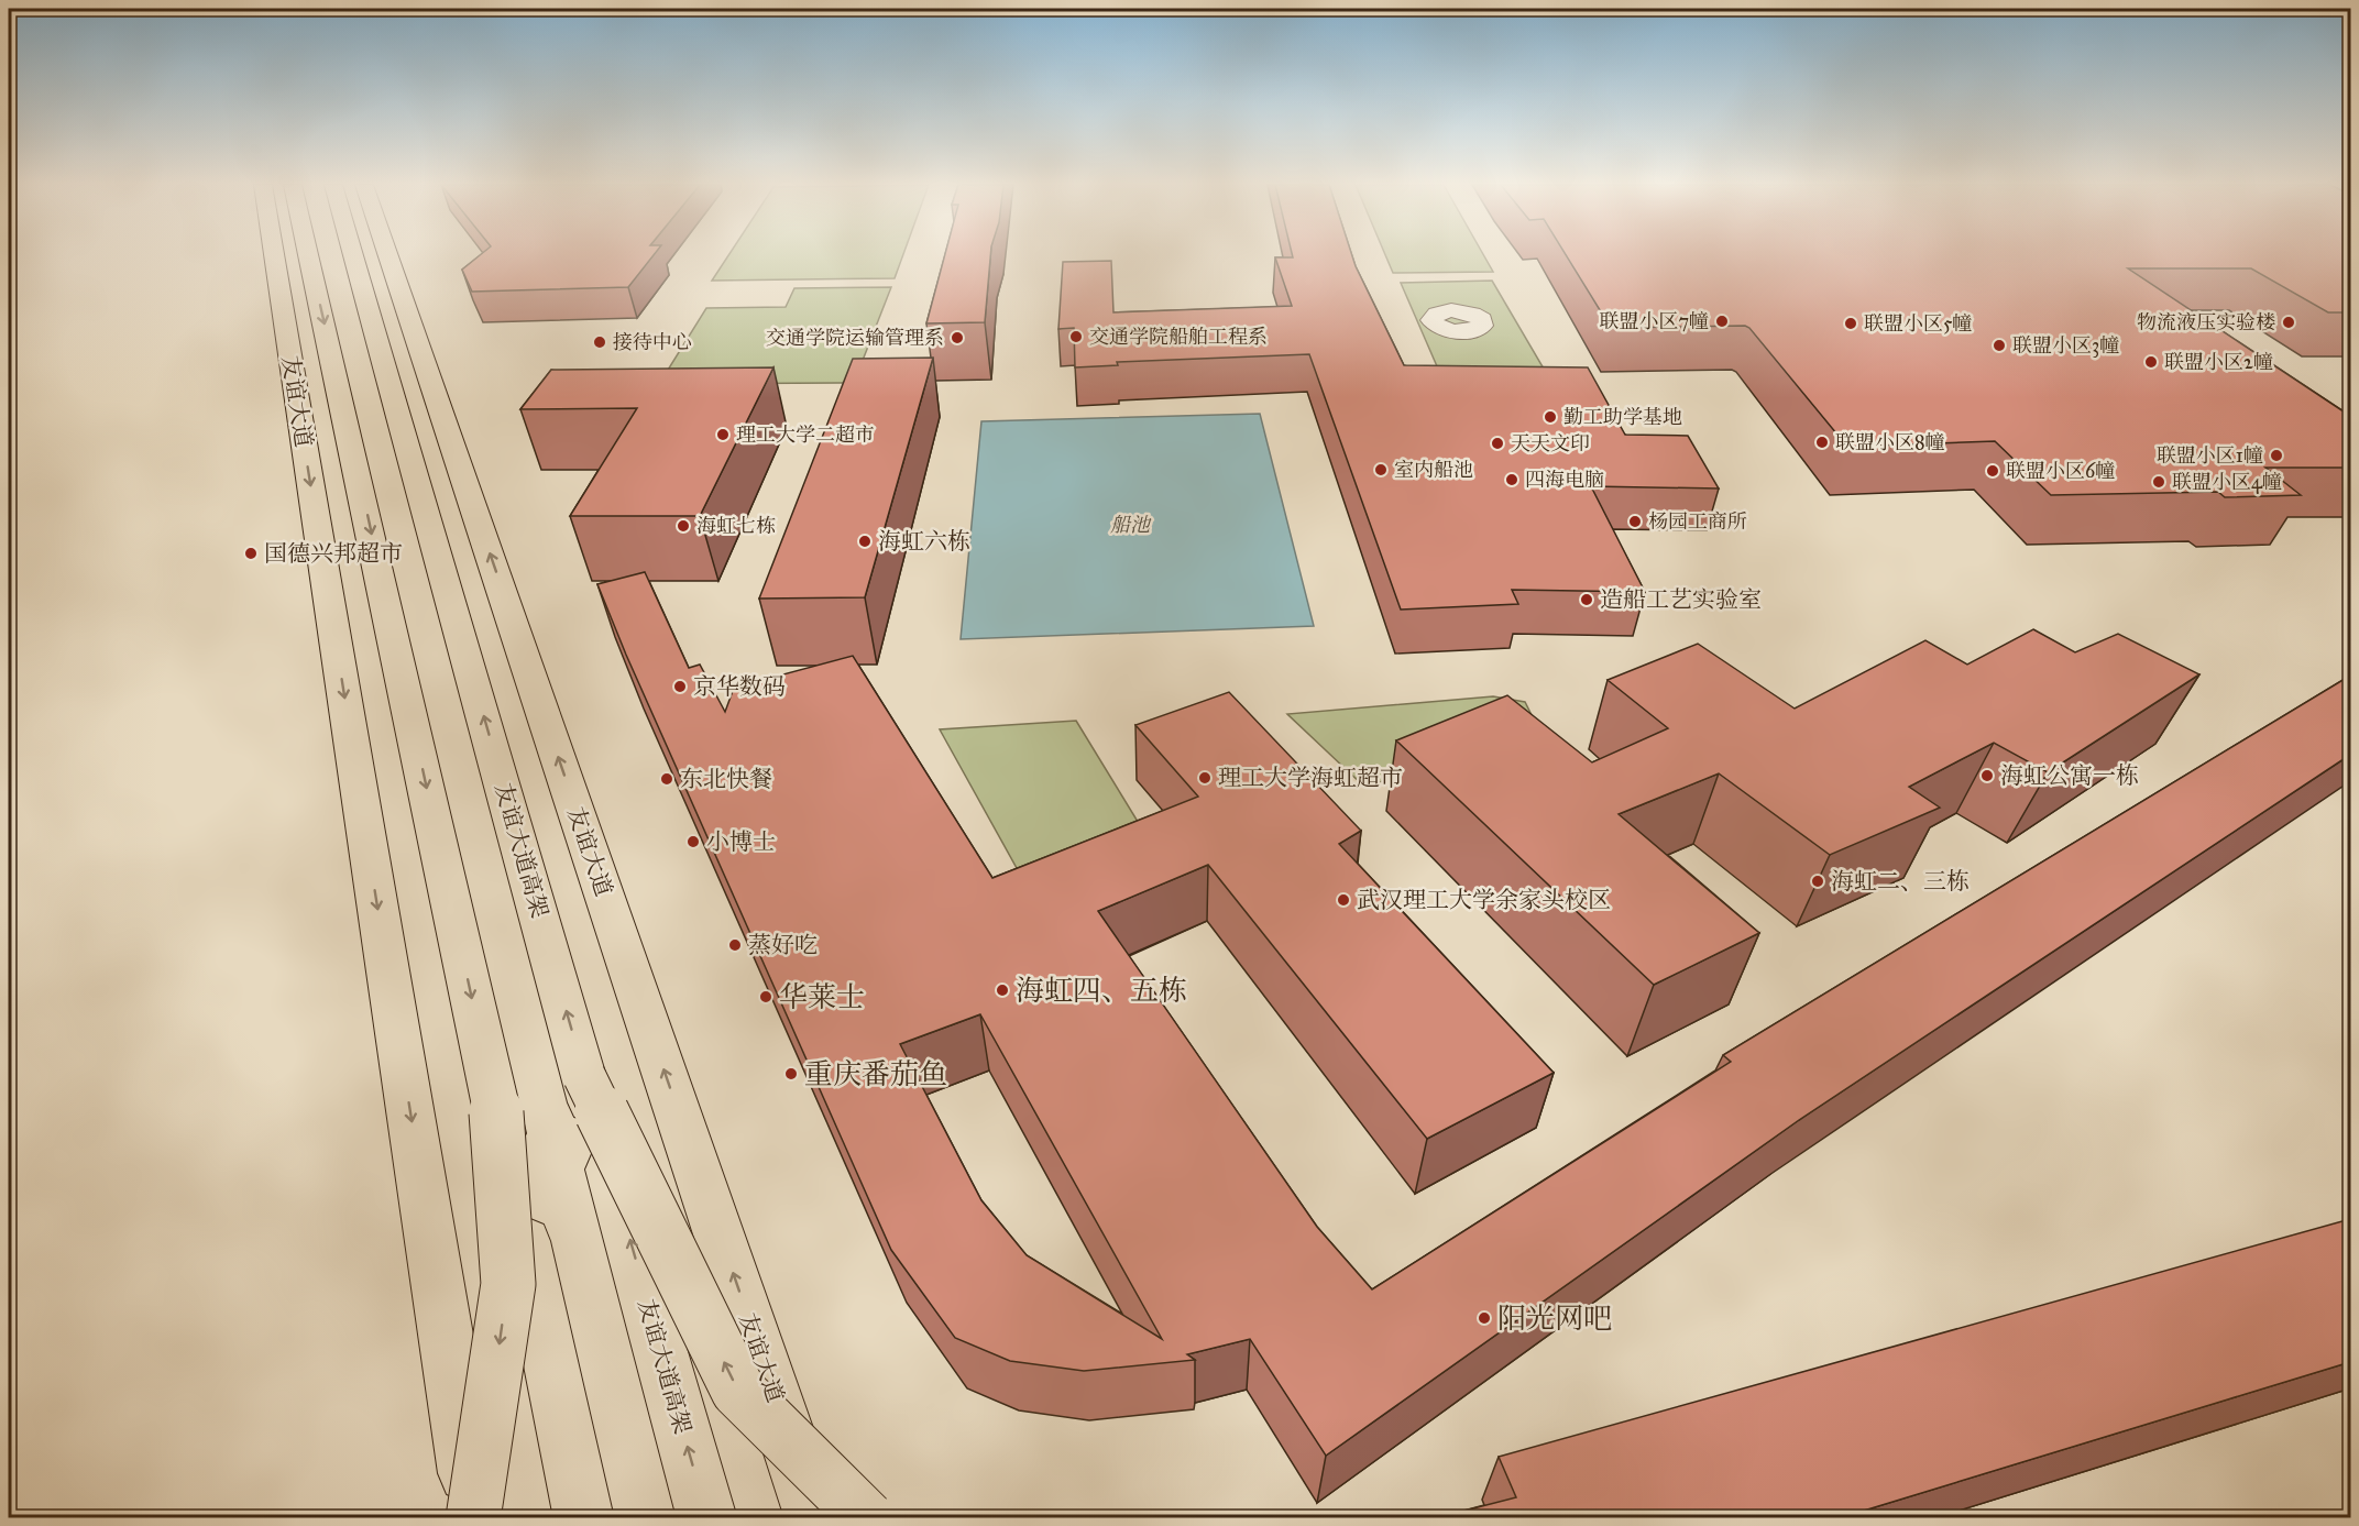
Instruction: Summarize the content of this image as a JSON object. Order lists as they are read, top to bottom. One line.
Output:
{"streets":{"main road":["友谊大道","友谊大道高架"]},"water":["船池"],"places":["联盟小区7幢","物流液压实验楼","联盟小区5幢","交通学院船舶工程系","交通学院运输管理系","接待中心","联盟小区3幢","联盟小区2幢","勤工助学基地","理工大学二超市","联盟小区8幢","天天文印","联盟小区1幢","室内船池","联盟小区6幢","四海电脑","联盟小区4幢","杨园工商所","海虹七栋","海虹六栋","国德兴邦超市","造船工艺实验室","京华数码","海虹公寓一栋","理工大学海虹超市","东北快餐","小博士","海虹二、三栋","武汉理工大学余家头校区","蒸好吃","海虹四、五栋","华莱士","重庆番茄鱼","阳光网吧"]}
